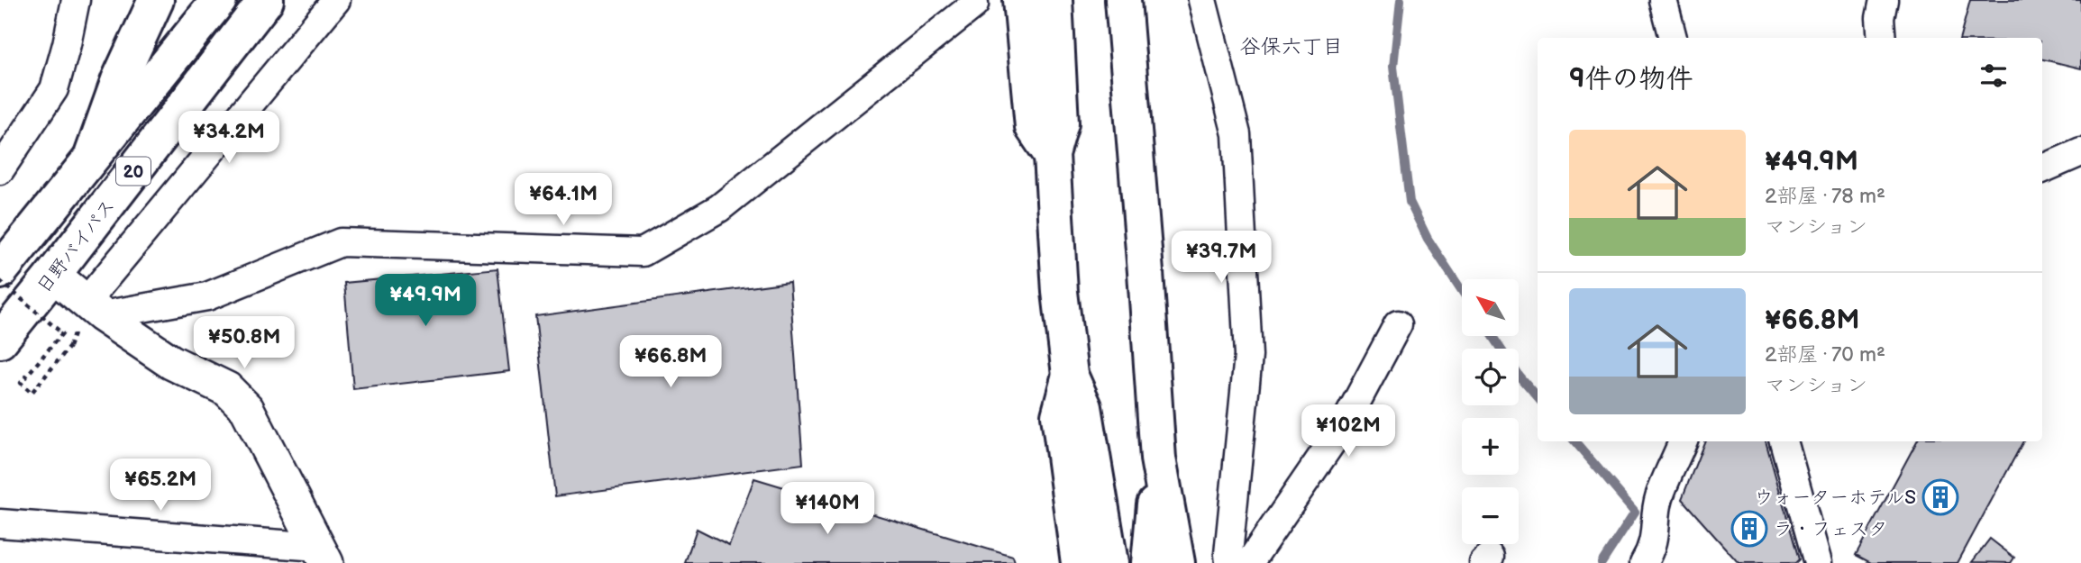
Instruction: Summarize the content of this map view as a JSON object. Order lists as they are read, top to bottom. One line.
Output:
{"streets":{"highway":["20","日野バイパス"]},"districts":["谷保六丁目"],"places":{"building":["ウォーターホテルS","ラ・フェスタ"]},"north":"top left","page":{"heading":"9件の物件","price":["¥34.2M","¥64.1M","¥39.7M","¥49.9M","¥50.8M","¥66.8M","¥102M","¥65.2M","¥140M"],"list":[{"name":"¥49.9M","note":"2部屋 · 78 m² · マンション"},{"name":"¥66.8M","note":"2部屋 · 70 m² · マンション"}],"map_buttons":["+","−"]}}
